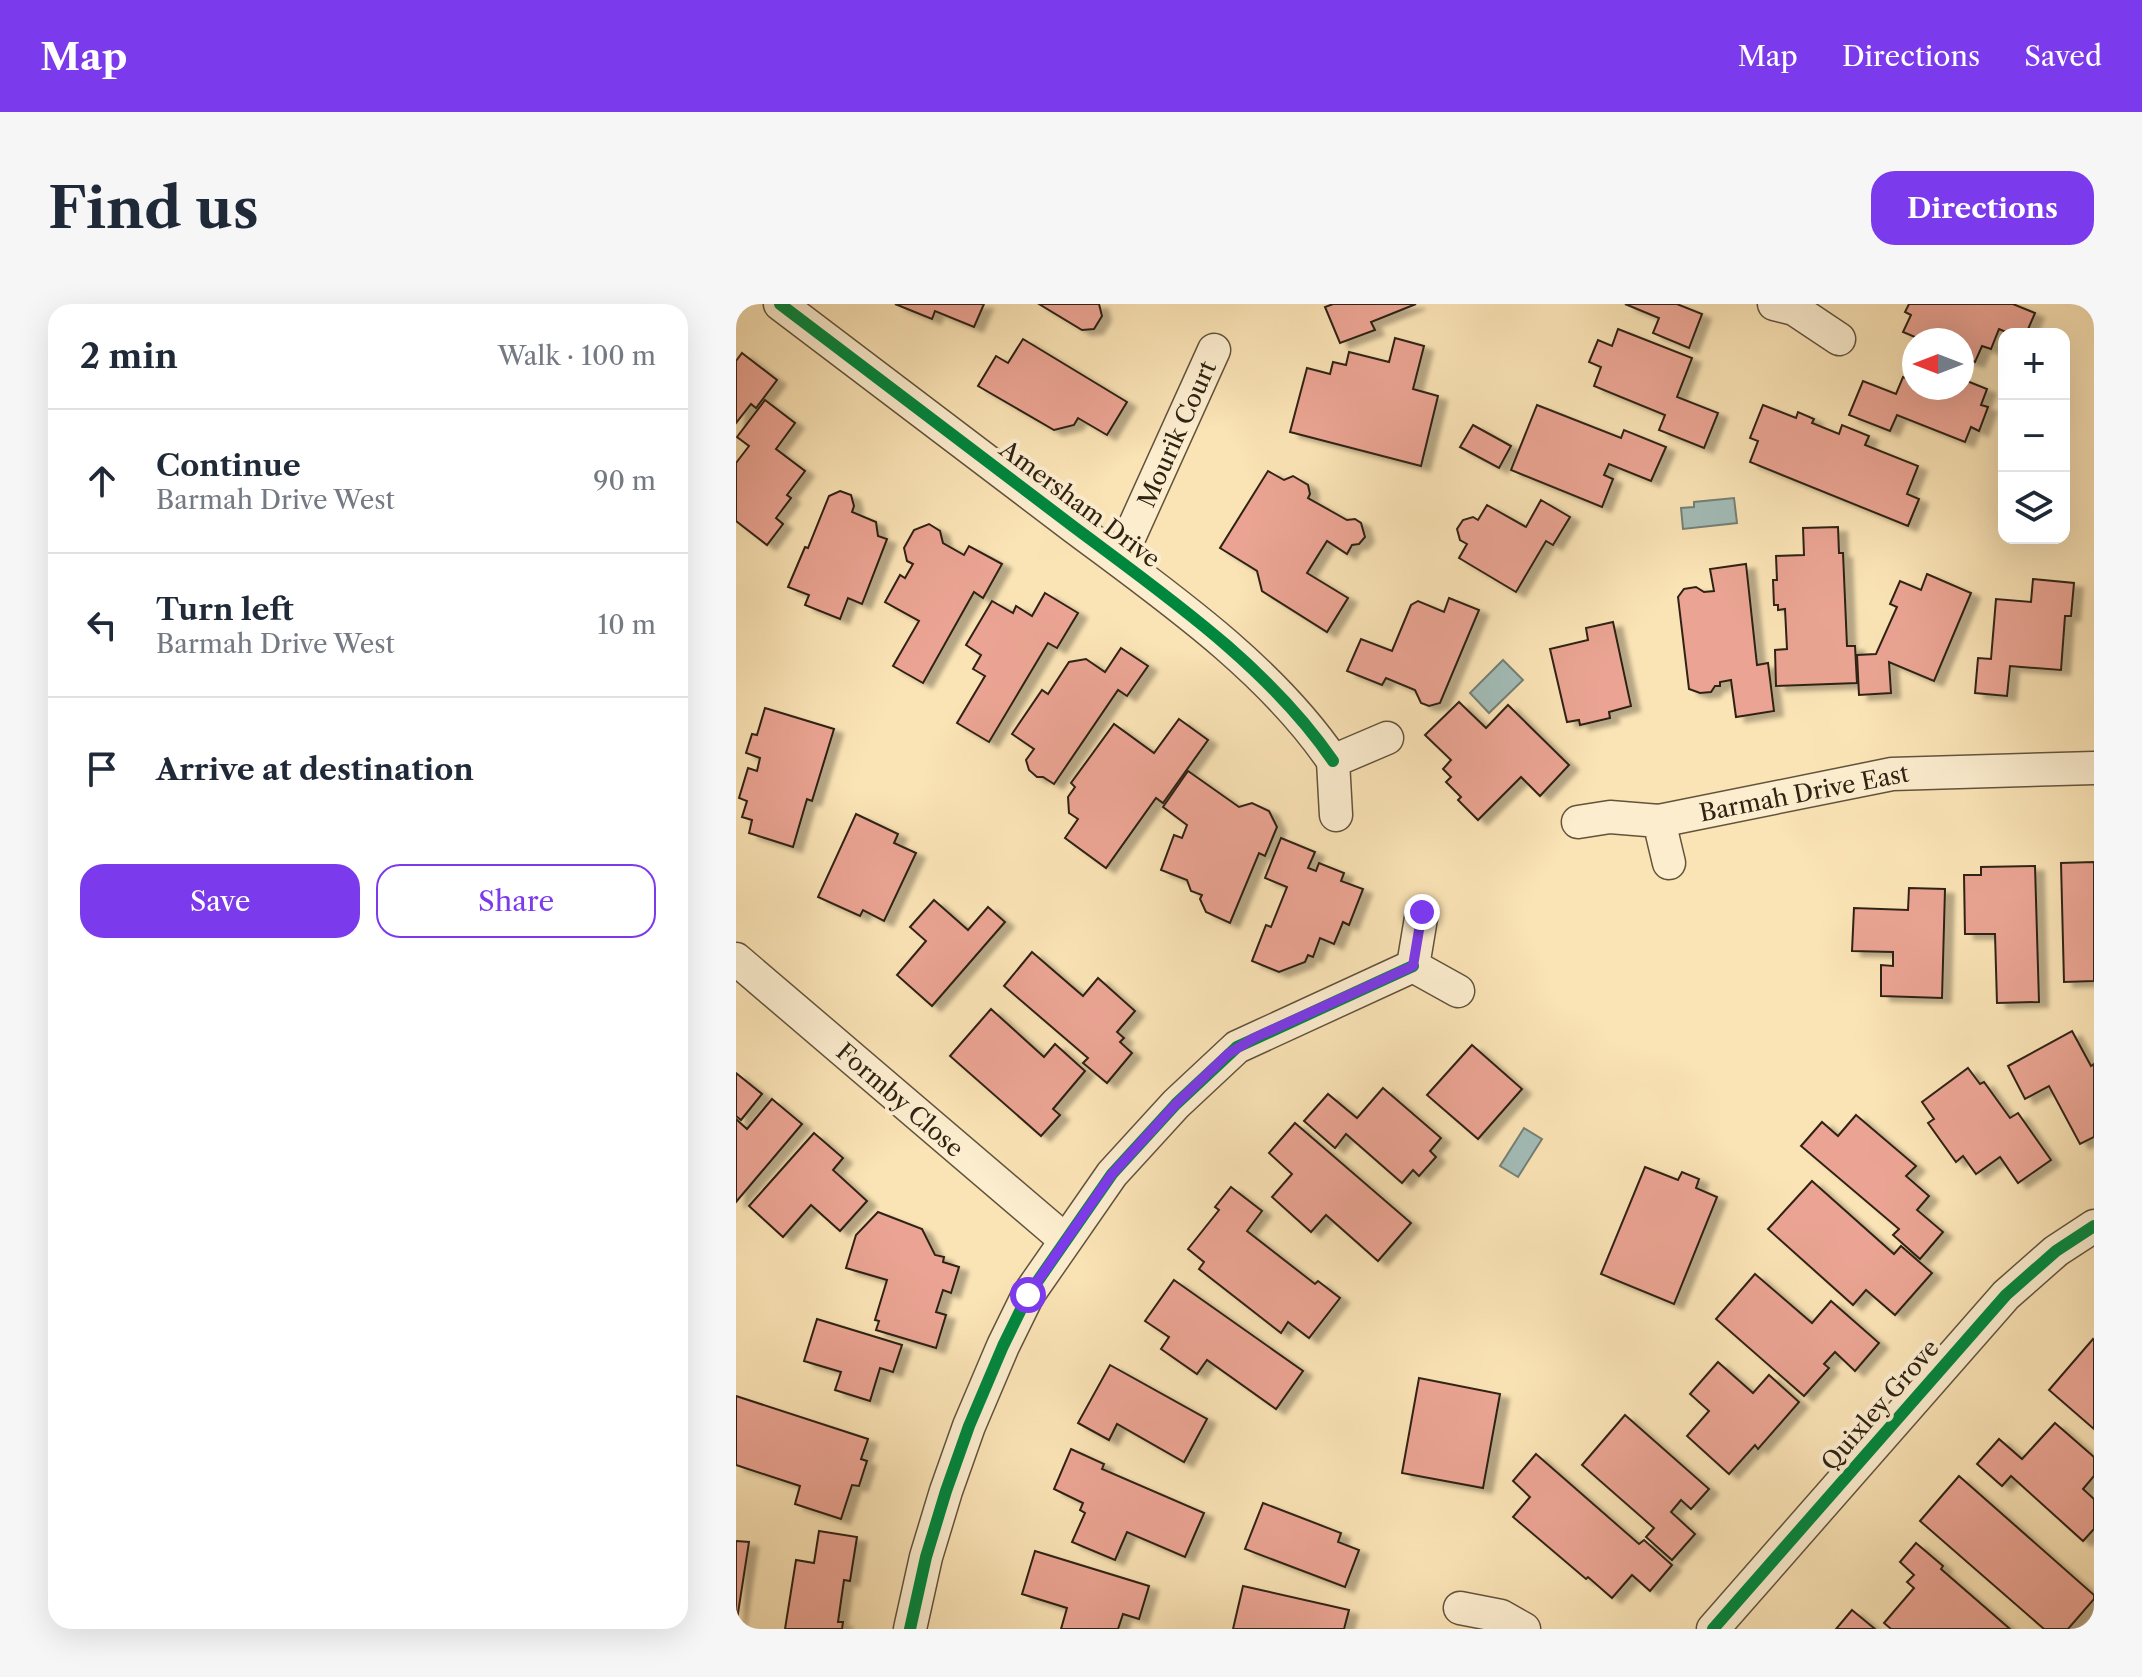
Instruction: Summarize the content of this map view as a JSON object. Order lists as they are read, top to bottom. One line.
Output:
{"streets":{"street":["Mourik Court","Amersham Drive","Barmah Drive East","Formby Close","Quixley Grove"]},"crossings":[["Mourik Court","Amersham Drive"]],"north":"left","page":{"header":"Map","nav":["Map","Directions","Saved"],"buttons":["Directions",["Save","Share"]],"title":"Find us","heading":["2 min","Walk · 100 m"],"map_buttons":["+","−"],"list":[["Continue","Barmah Drive West","90 m"],["Turn left","Barmah Drive West","10 m"],"Arrive at destination"]}}
